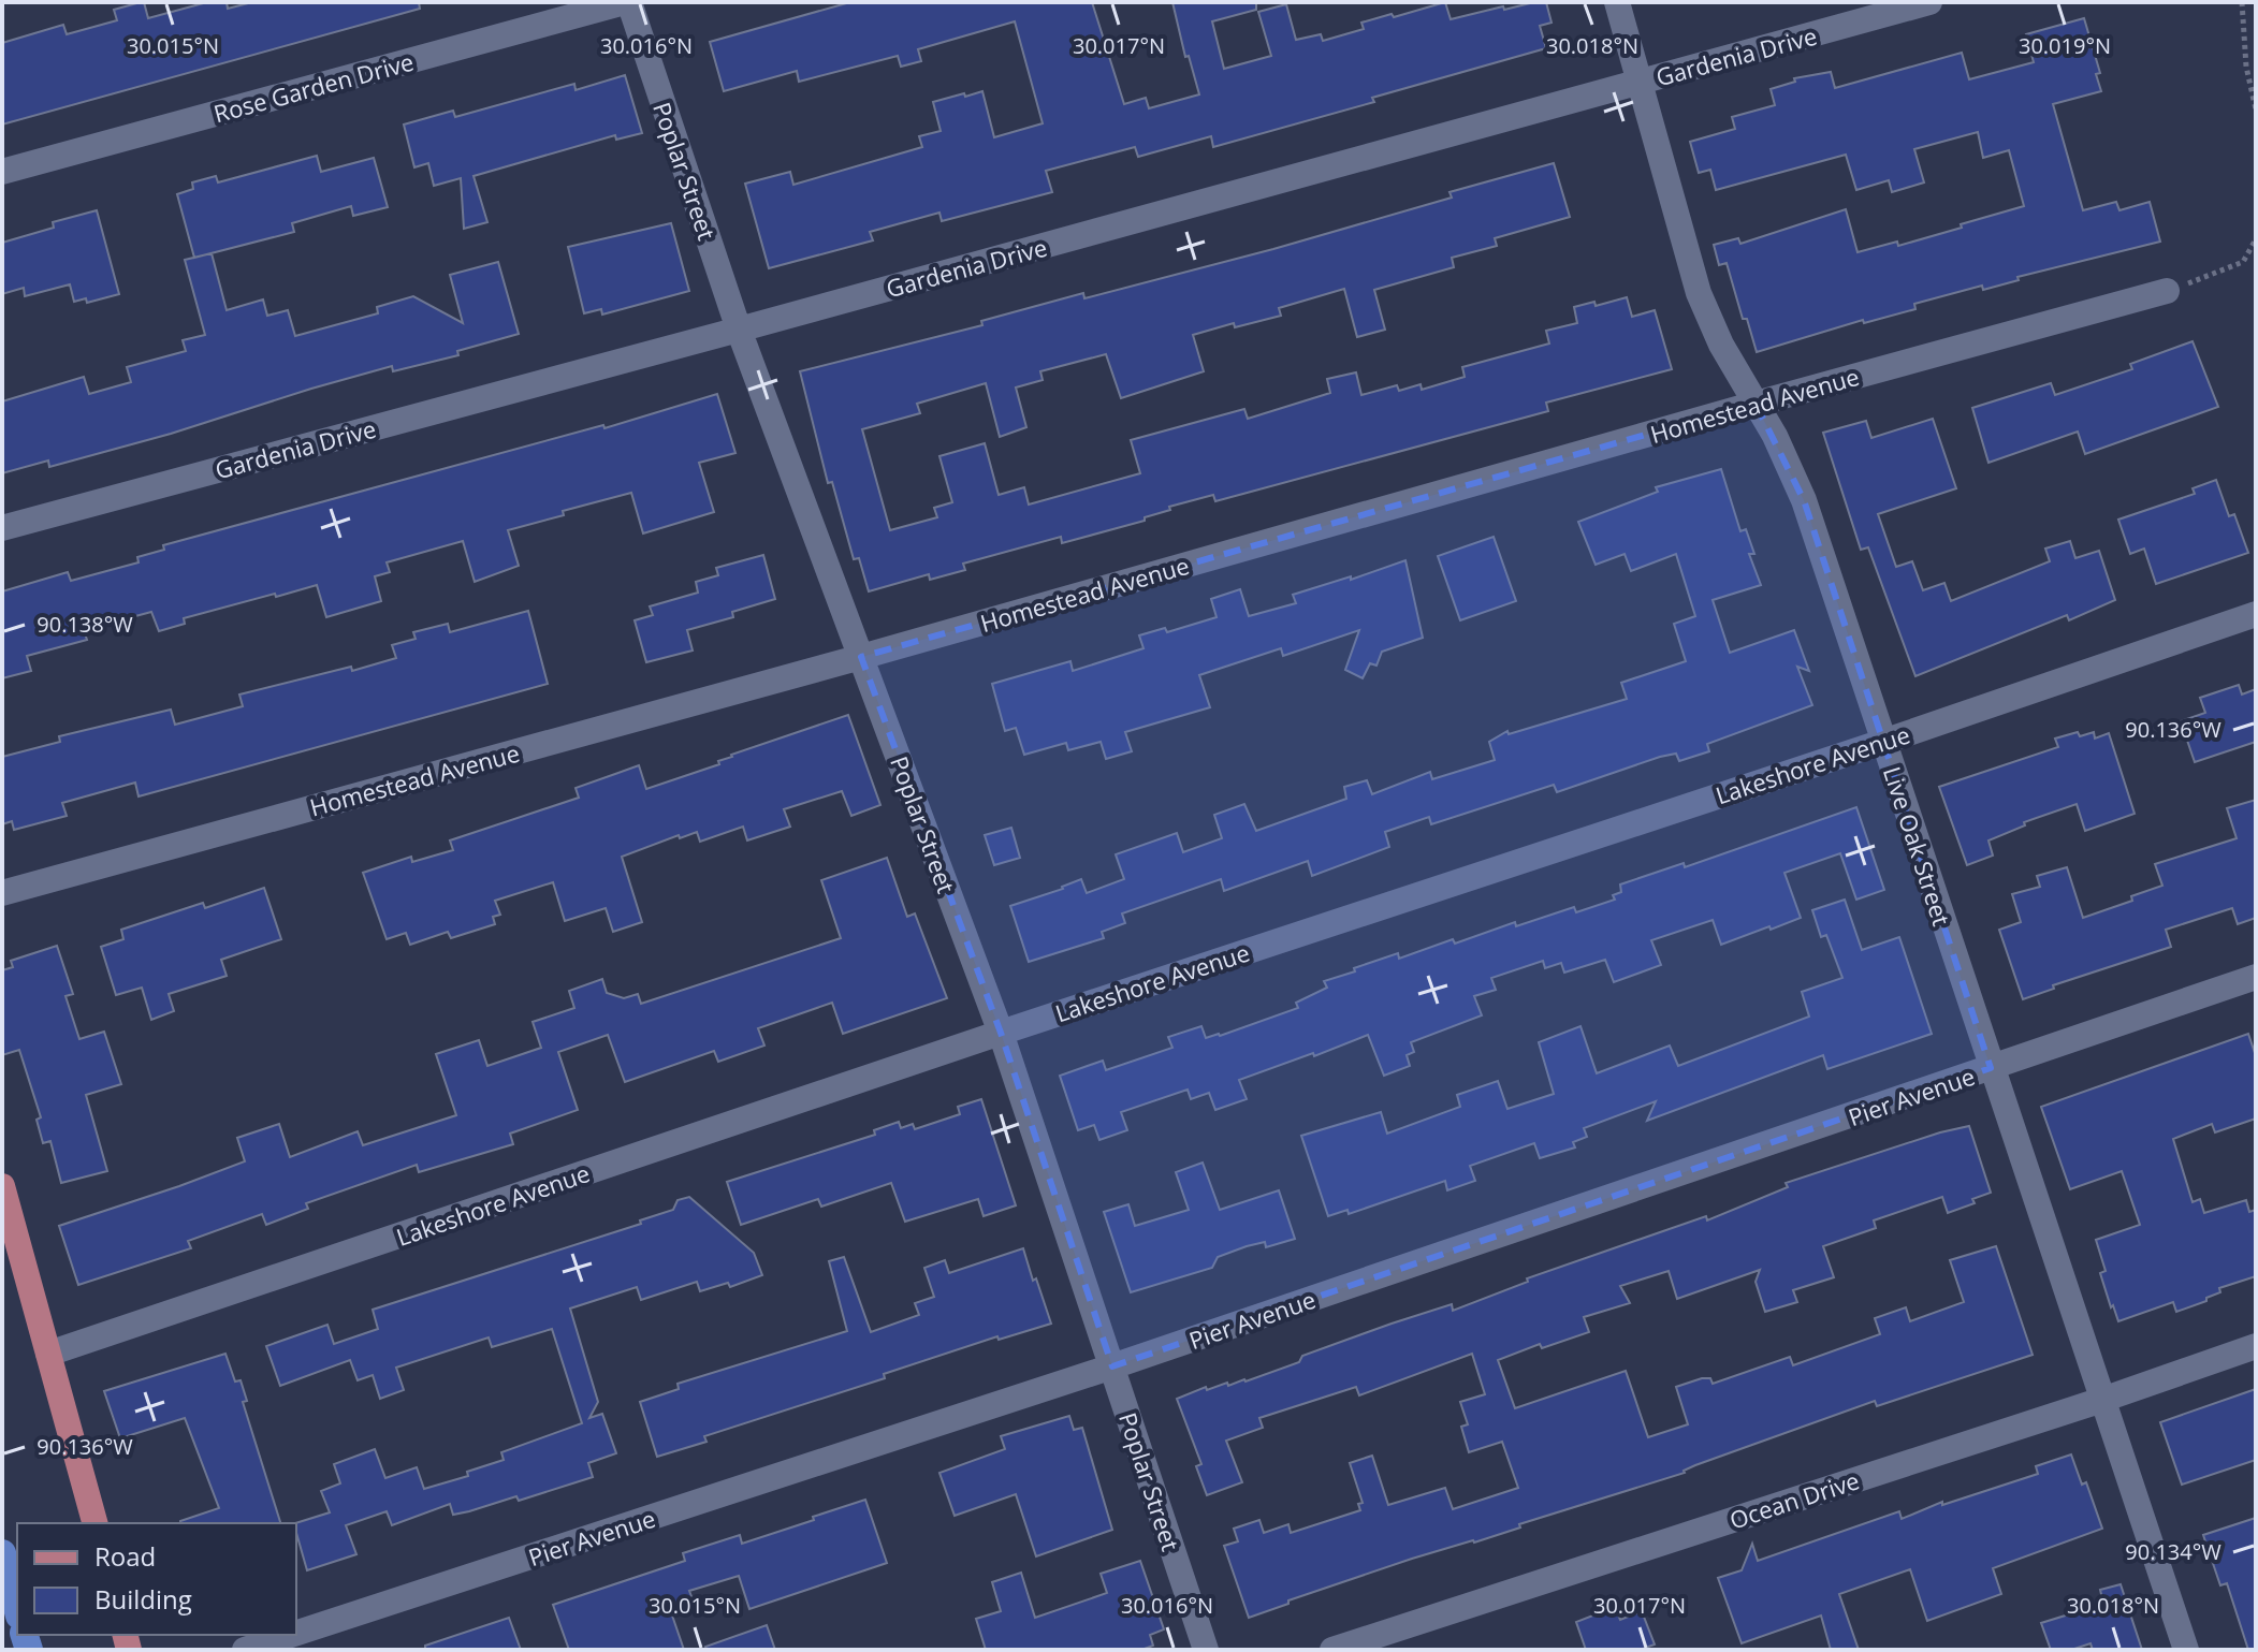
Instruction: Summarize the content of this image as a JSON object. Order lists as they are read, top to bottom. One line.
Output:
{"streets":{"street":["Gardenia Drive","Rose Garden Drive","Poplar Street","Homestead Avenue","Lakeshore Avenue","Live Oak Street","Pier Avenue","Ocean Drive"]},"crossings":[["Gardenia Drive","Poplar Street"],["Gardenia Drive","Live Oak Street"],["Rose Garden Drive","Poplar Street"],["Poplar Street","Homestead Avenue"],["Poplar Street","Lakeshore Avenue"],["Poplar Street","Pier Avenue"],["Homestead Avenue","Live Oak Street"],["Lakeshore Avenue","Live Oak Street"],["Live Oak Street","Pier Avenue"],["Live Oak Street","Ocean Drive"]],"legend":["Road","Building"],"coordinates":["30.015°N","30.016°N","30.017°N","30.018°N","30.019°N","90.138°W","90.136°W","90.134°W"]}
